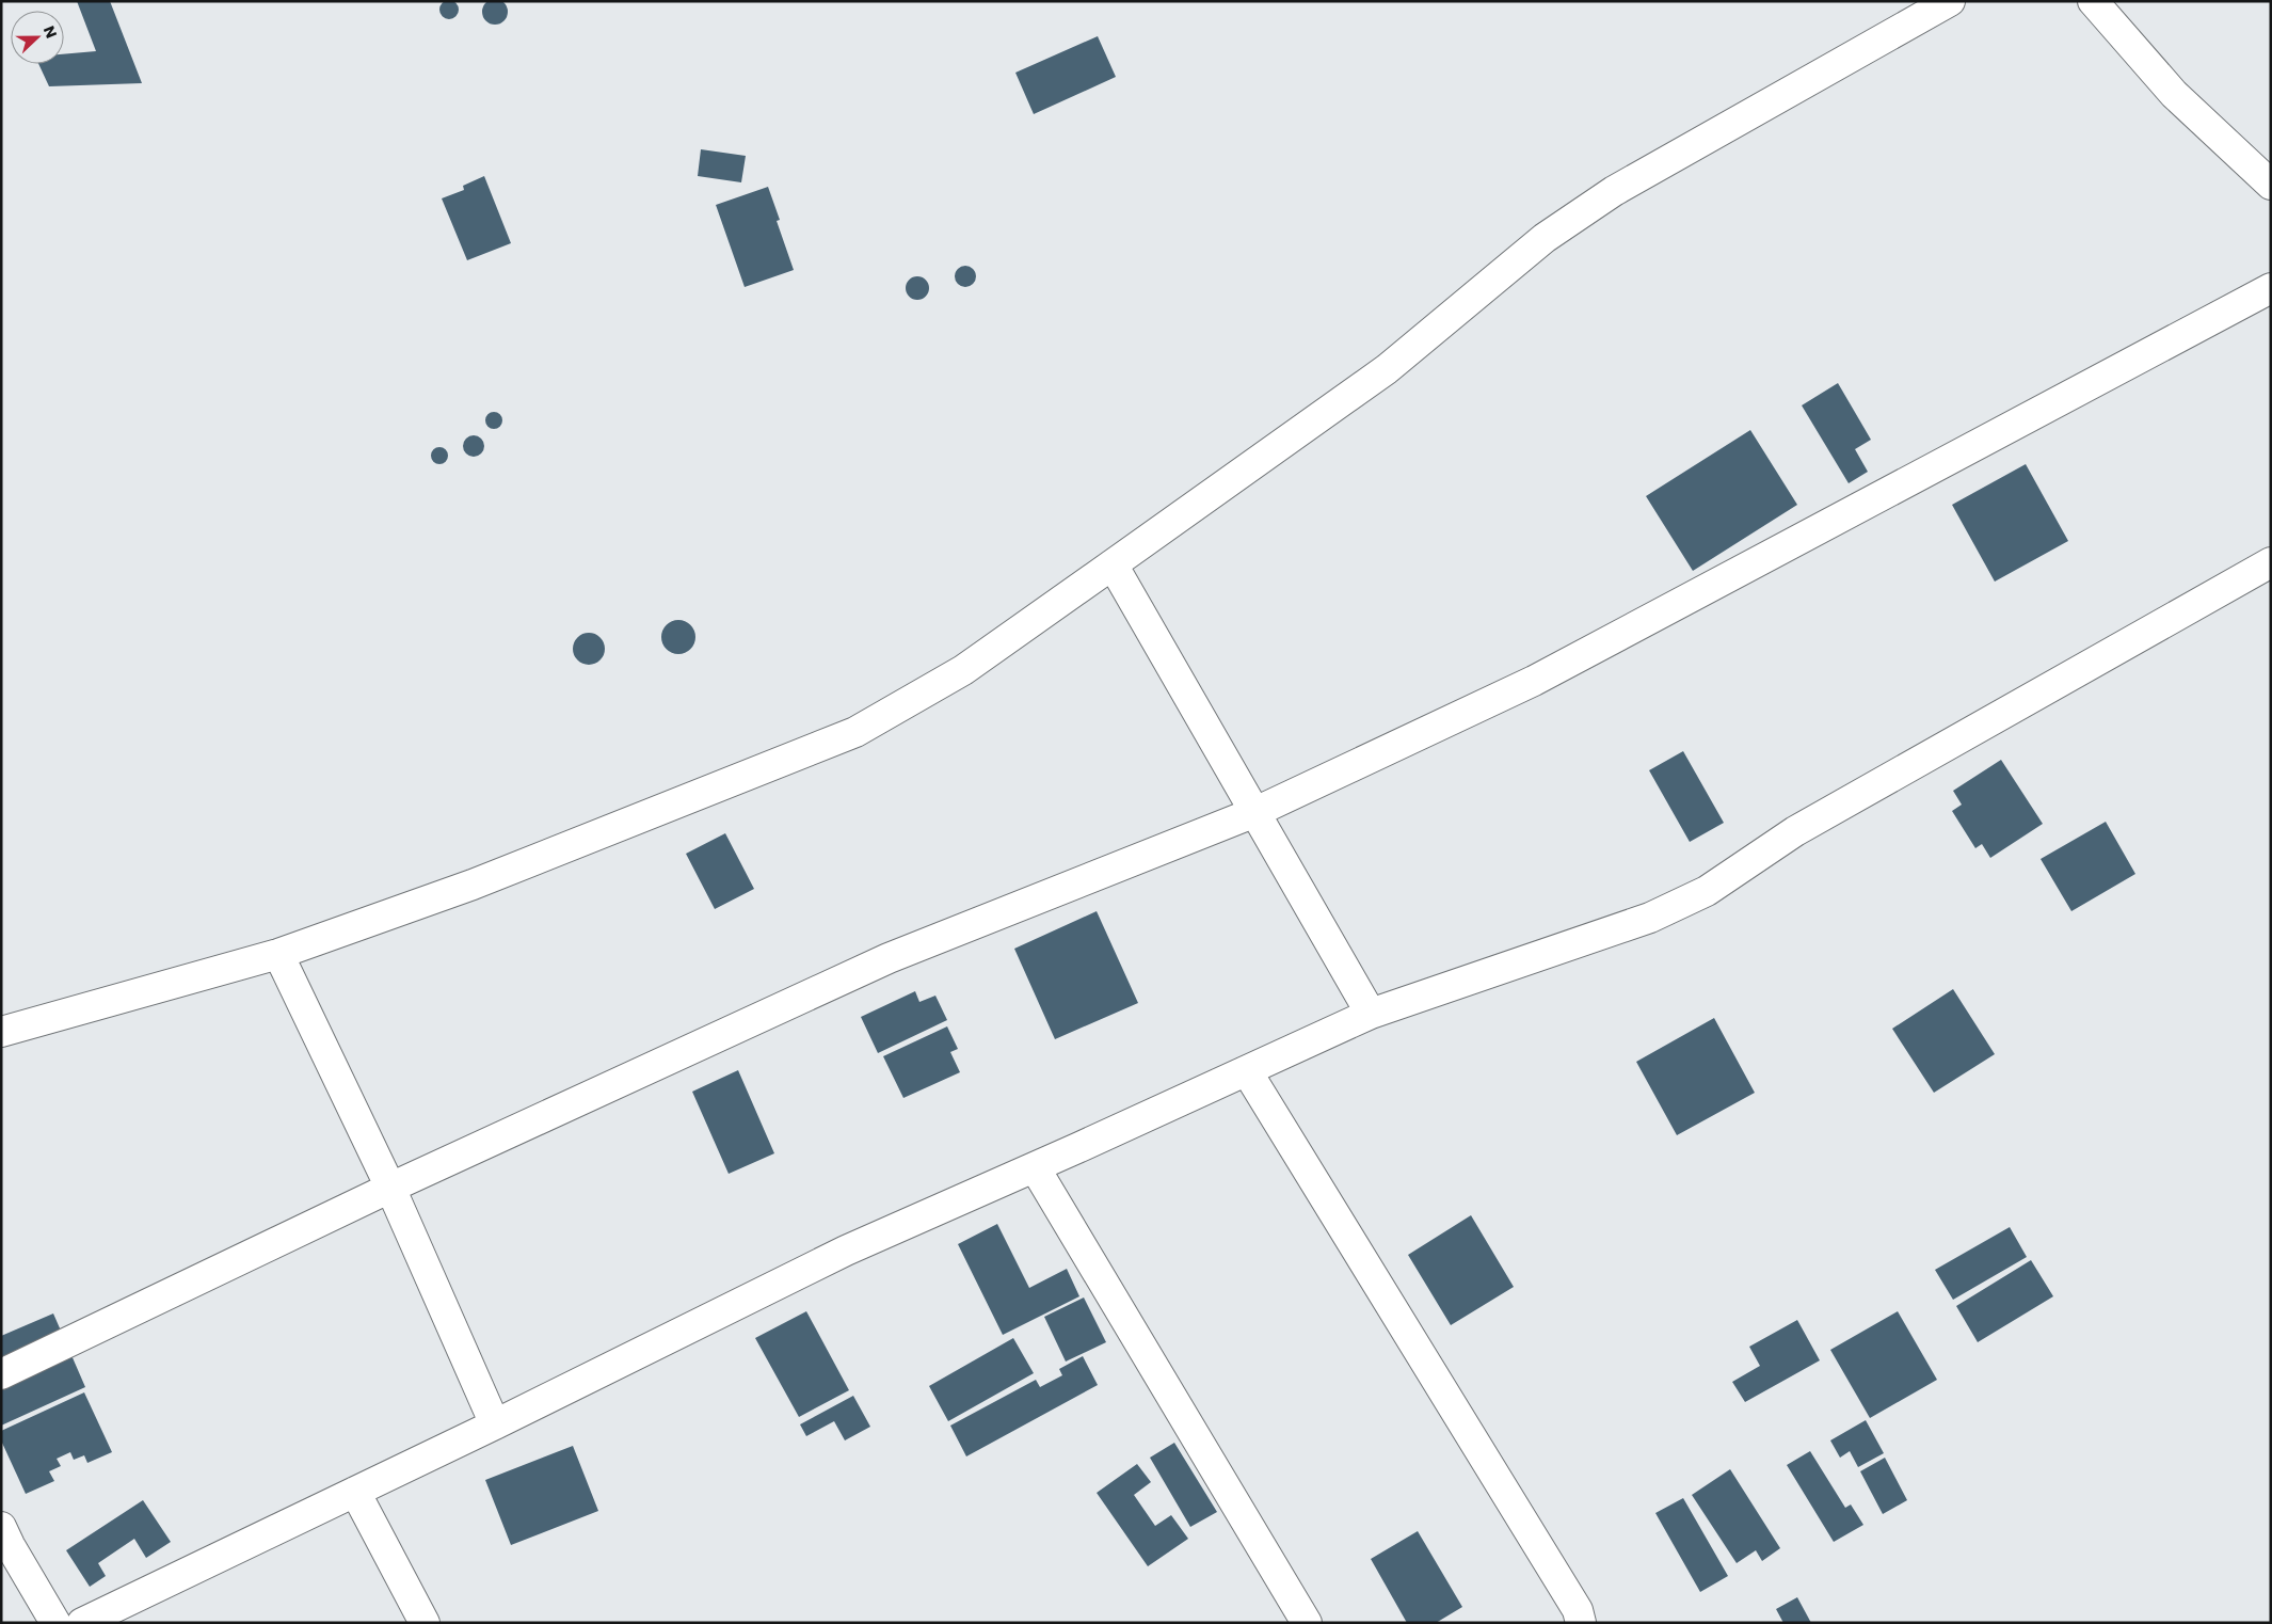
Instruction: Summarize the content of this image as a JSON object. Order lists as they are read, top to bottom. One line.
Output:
{"north":"right"}
